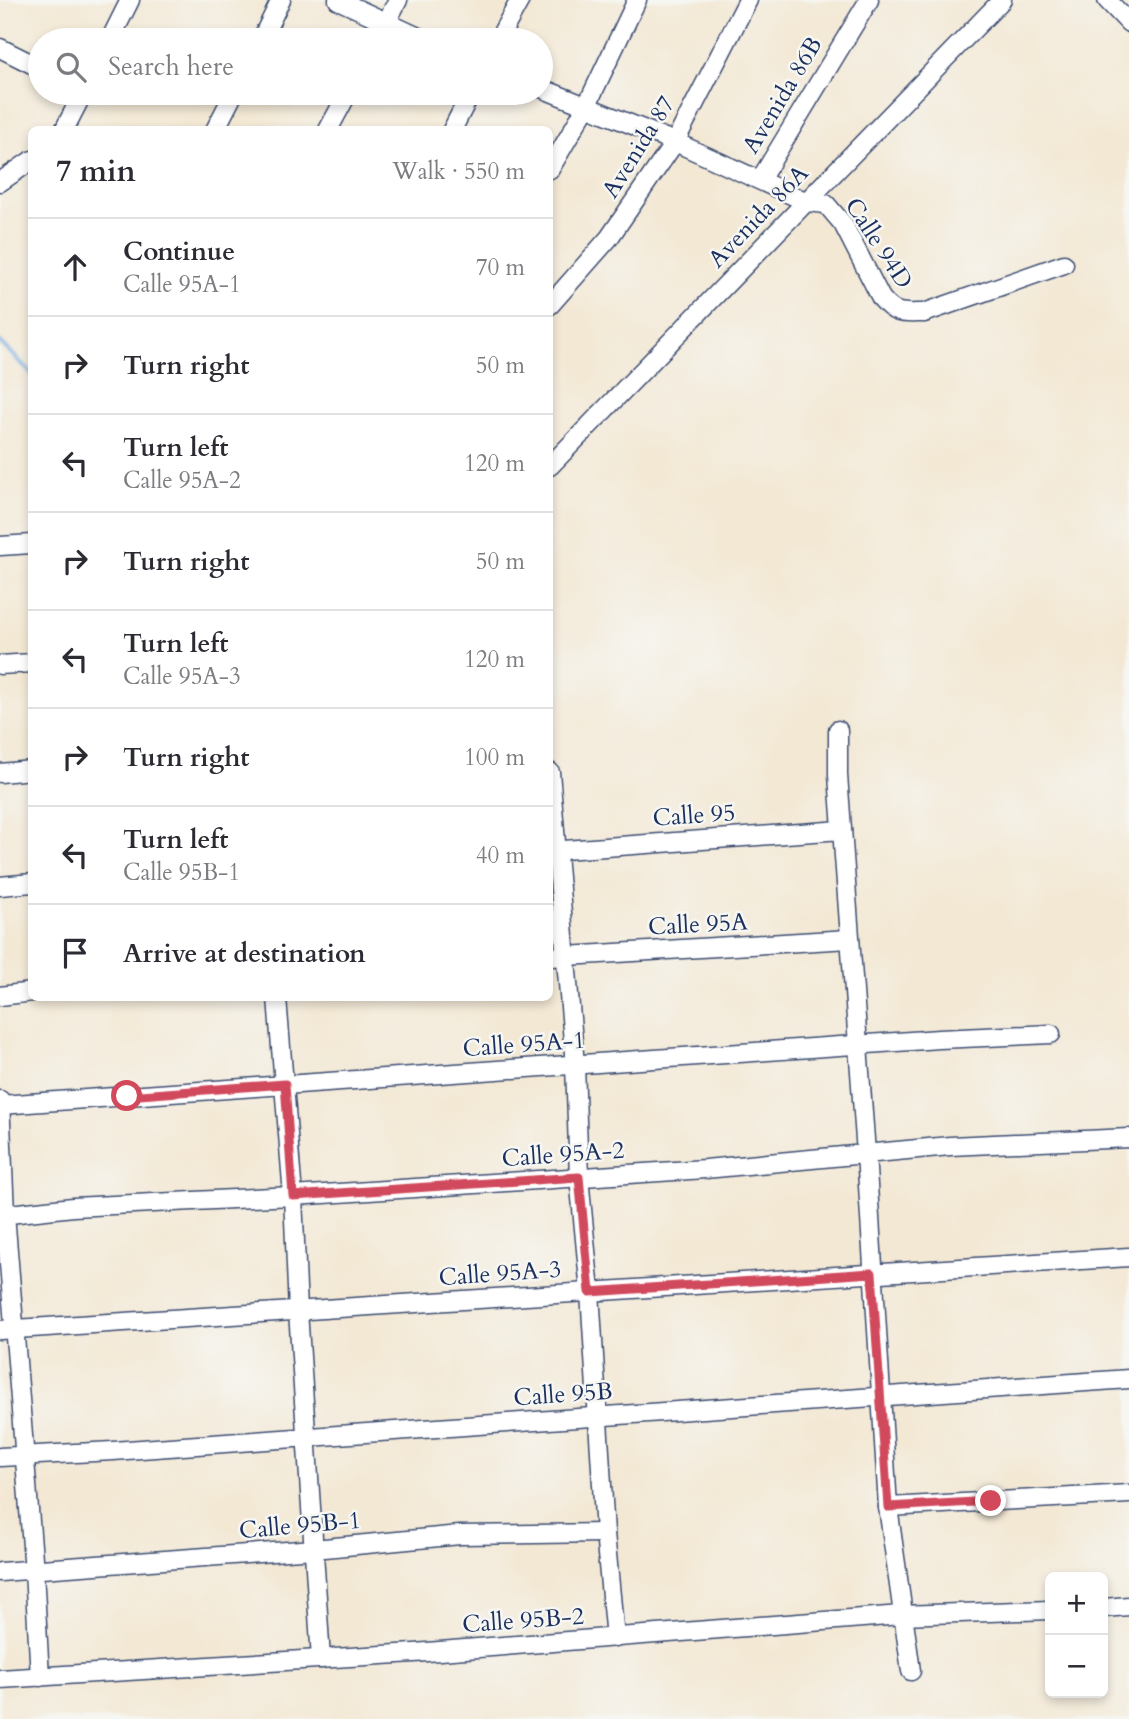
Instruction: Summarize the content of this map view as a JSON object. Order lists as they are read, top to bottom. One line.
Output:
{"streets":{"street":["Avenida 86B","Avenida 87","Avenida 86A","Calle 94D","Calle 95","Calle 95A","Calle 95A-1","Calle 95A-2","Calle 95A-3","Calle 95B","Calle 95B-1","Calle 95B-2"]},"crossings":[["Avenida 86B","Calle 94D"],["Avenida 87","Calle 94D"],["Avenida 86A","Calle 94D"]],"page":{"search":"Search here","heading":["7 min","Walk · 550 m"],"list":[["Continue","Calle 95A-1","70 m"],["Turn right","50 m"],["Turn left","Calle 95A-2","120 m"],["Turn right","50 m"],["Turn left","Calle 95A-3","120 m"],["Turn right","100 m"],["Turn left","Calle 95B-1","40 m"],"Arrive at destination"],"map_buttons":["+","−"]}}
